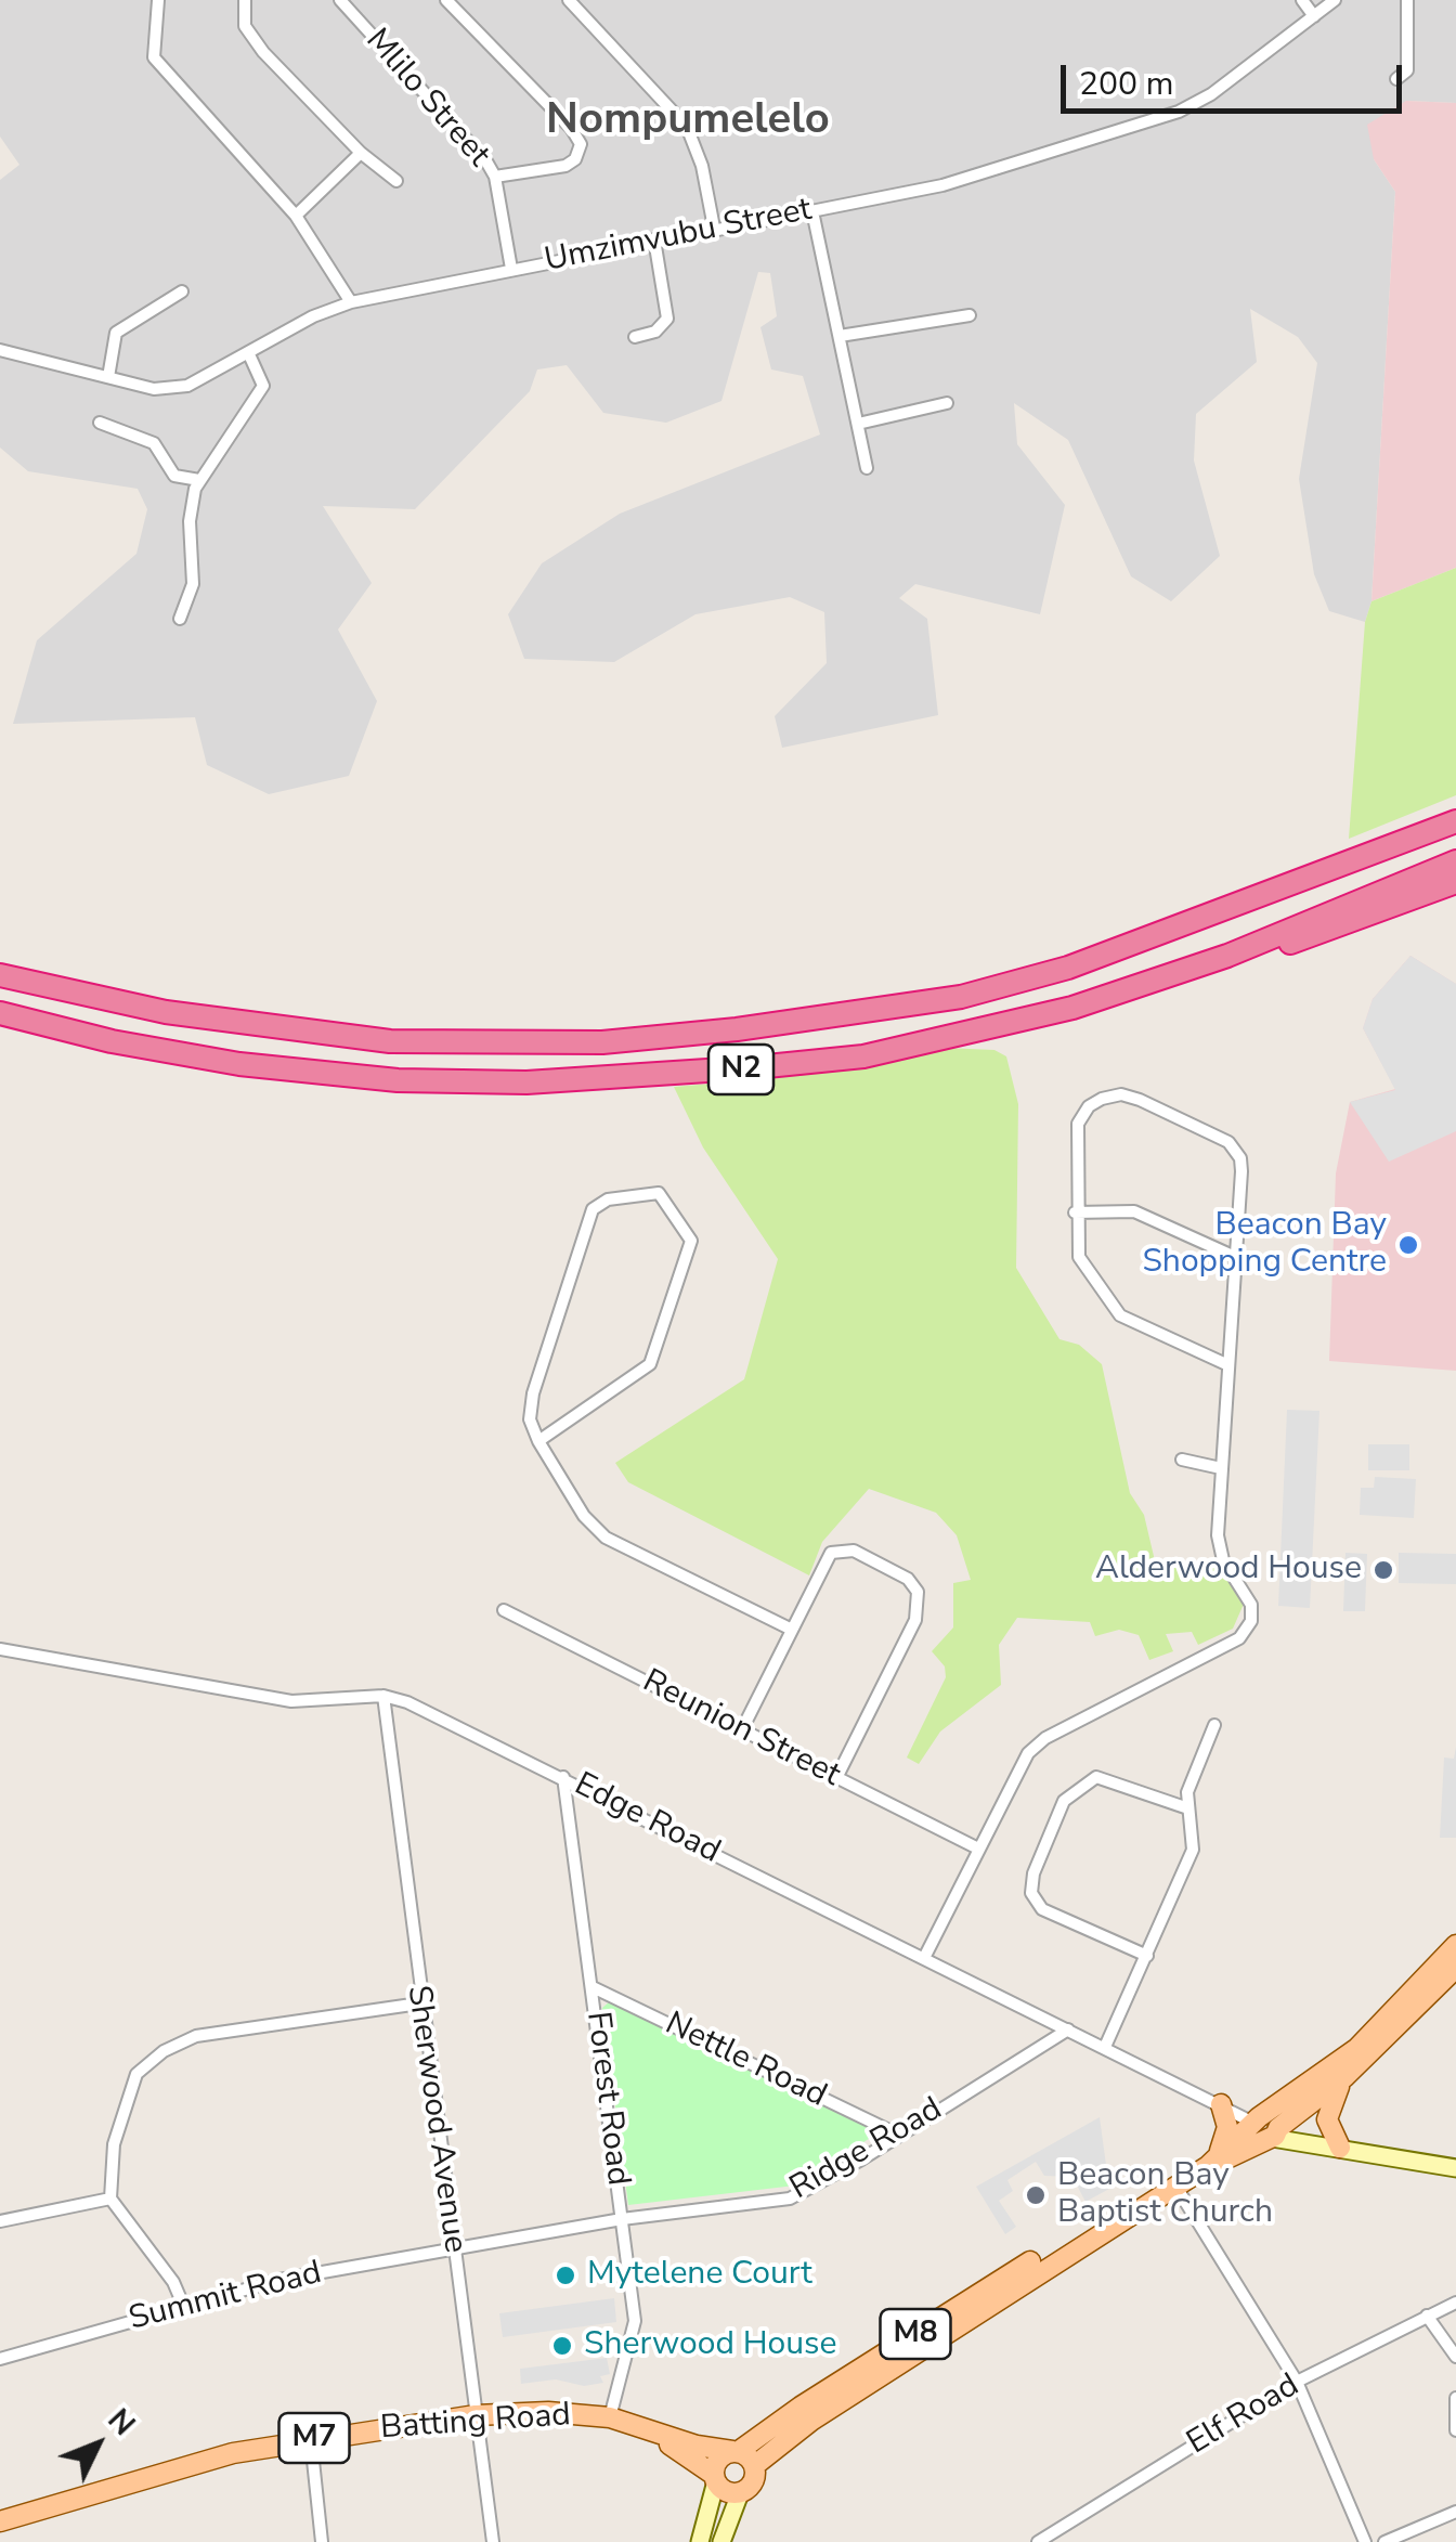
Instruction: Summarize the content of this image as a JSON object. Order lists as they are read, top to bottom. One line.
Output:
{"streets":{"highway":["N2"],"main road":["M8","Batting Road","M7"],"street":["Mlilo Street","Umzimvubu Street","Reunion Street","Edge Road","Nettle Road","Forest Road","Sherwood Avenue","Ridge Road","Summit Road","Elf Road"]},"crossings":[["Mlilo Street","Umzimvubu Street"],["Edge Road","Forest Road"],["Edge Road","Sherwood Avenue"],["Edge Road","Ridge Road"],["Edge Road","M8"],["Nettle Road","Forest Road"],["Nettle Road","Ridge Road"],["Forest Road","Ridge Road"],["Forest Road","Batting Road"],["Sherwood Avenue","Ridge Road"],["Sherwood Avenue","Summit Road"],["Sherwood Avenue","Batting Road"],["Ridge Road","Summit Road"],["M8","Batting Road"]],"districts":["Nompumelelo"],"places":["Beacon Bay Shopping Centre","Alderwood House","Beacon Bay Baptist Church","Mytelene Court","Sherwood House"],"scale_bar":"200 m","north":"top right"}
